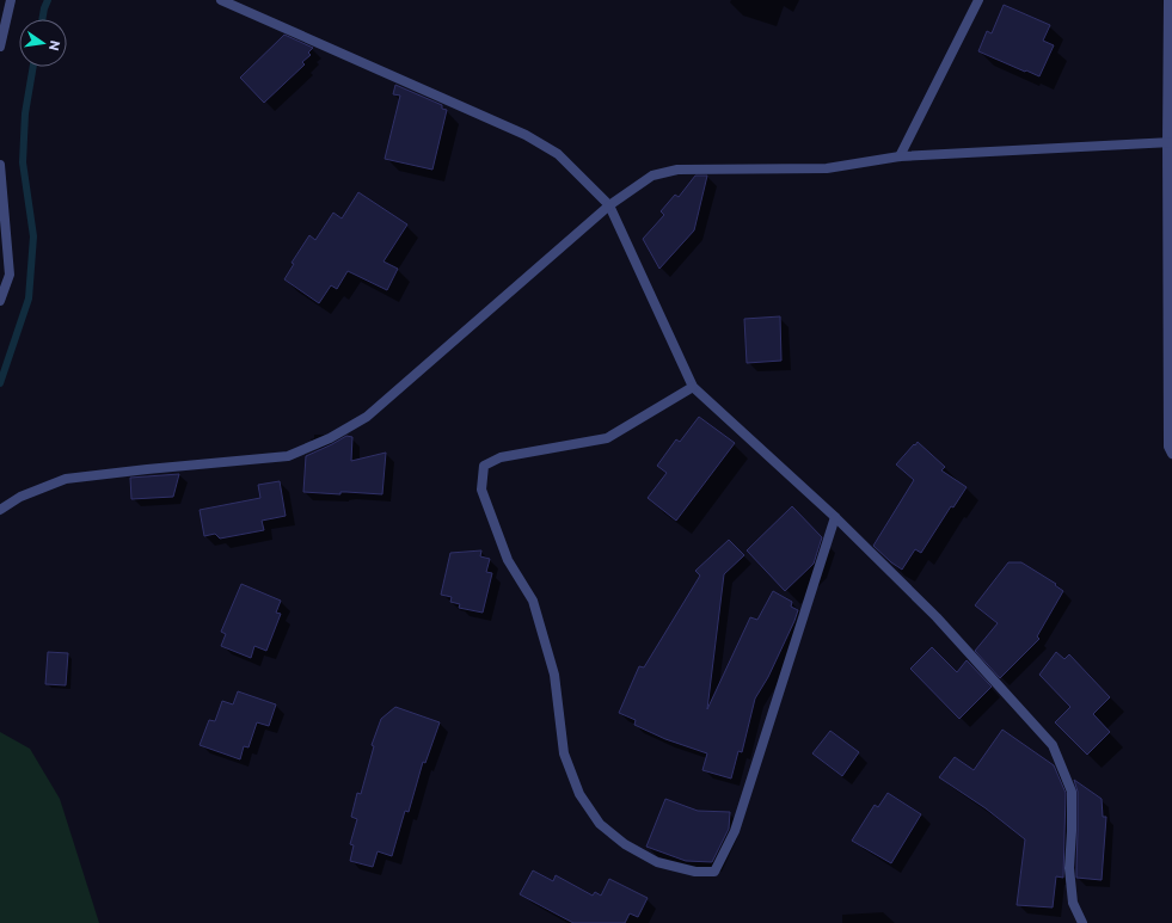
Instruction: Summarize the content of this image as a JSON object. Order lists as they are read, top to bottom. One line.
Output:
{"north":"right"}
